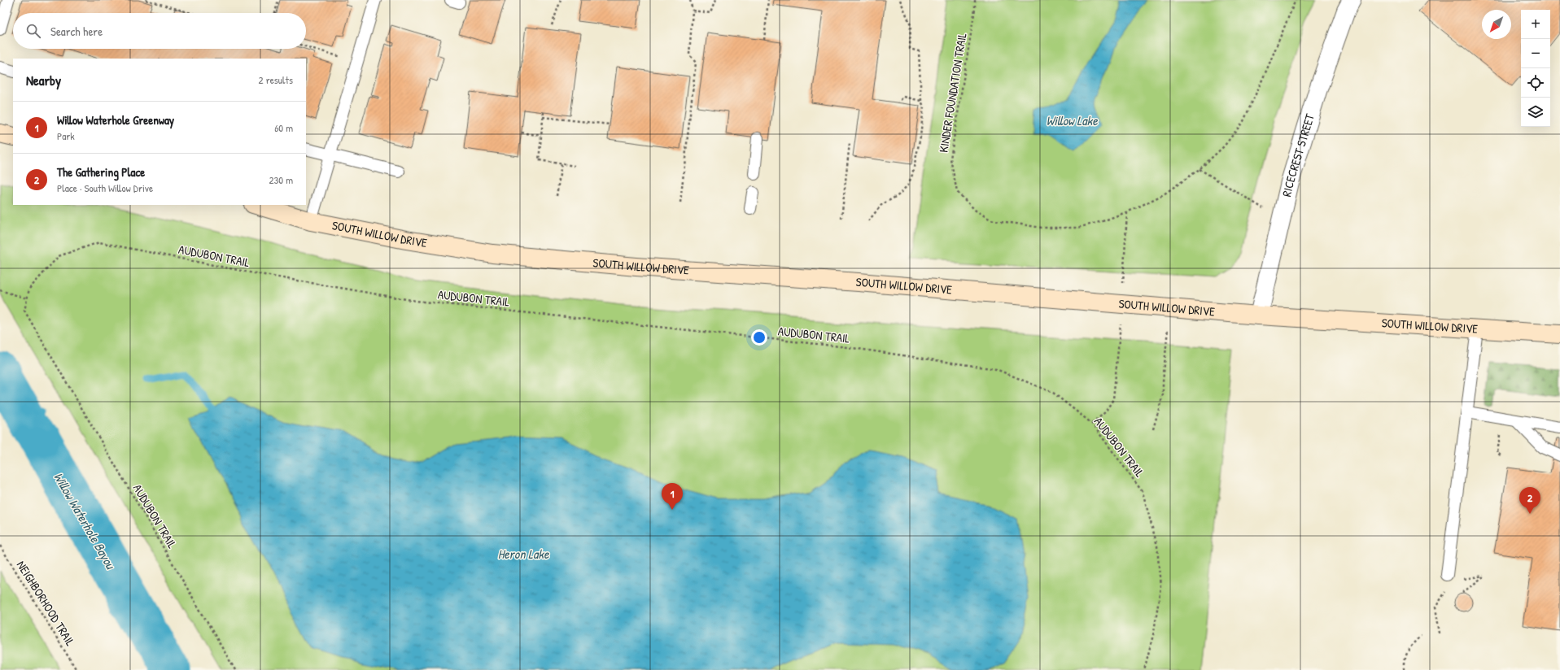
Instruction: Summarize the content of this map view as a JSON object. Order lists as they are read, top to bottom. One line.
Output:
{"streets":{"street":["RICECREST STREET","SOUTH WILLOW DRIVE"],"path":["KINDER FOUNDATION TRAIL","AUDUBON TRAIL","NEIGHBORHOOD TRAIL"]},"crossings":[["RICECREST STREET","SOUTH WILLOW DRIVE"]],"water":["Willow Lake","Willow Waterhole Bayou","Heron Lake"],"north":"bottom left","page":{"map_buttons":["+","−"],"search":"Search here","heading":["Nearby","2 results"],"list":[{"mark":"1","name":"Willow Waterhole Greenway","note":"Park","value":"60 m"},{"mark":"2","name":"The Gathering Place","note":"Place · South Willow Drive","value":"230 m"}],"pins":["1","2"]}}
